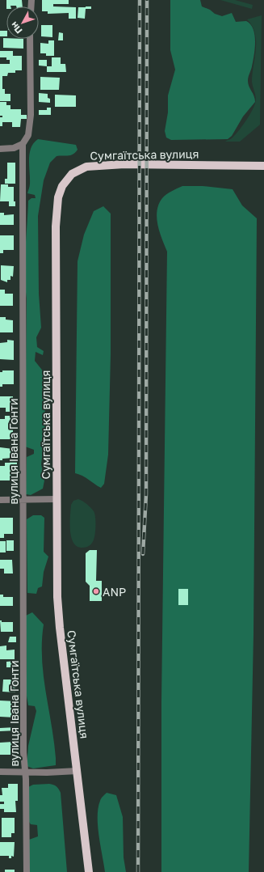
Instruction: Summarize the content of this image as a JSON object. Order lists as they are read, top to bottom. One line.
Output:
{"streets":{"main road":["Сумгаїтська вулиця"],"street":["вулиця Івана Гонти"]},"places":["ANP"],"north":"bottom left"}
